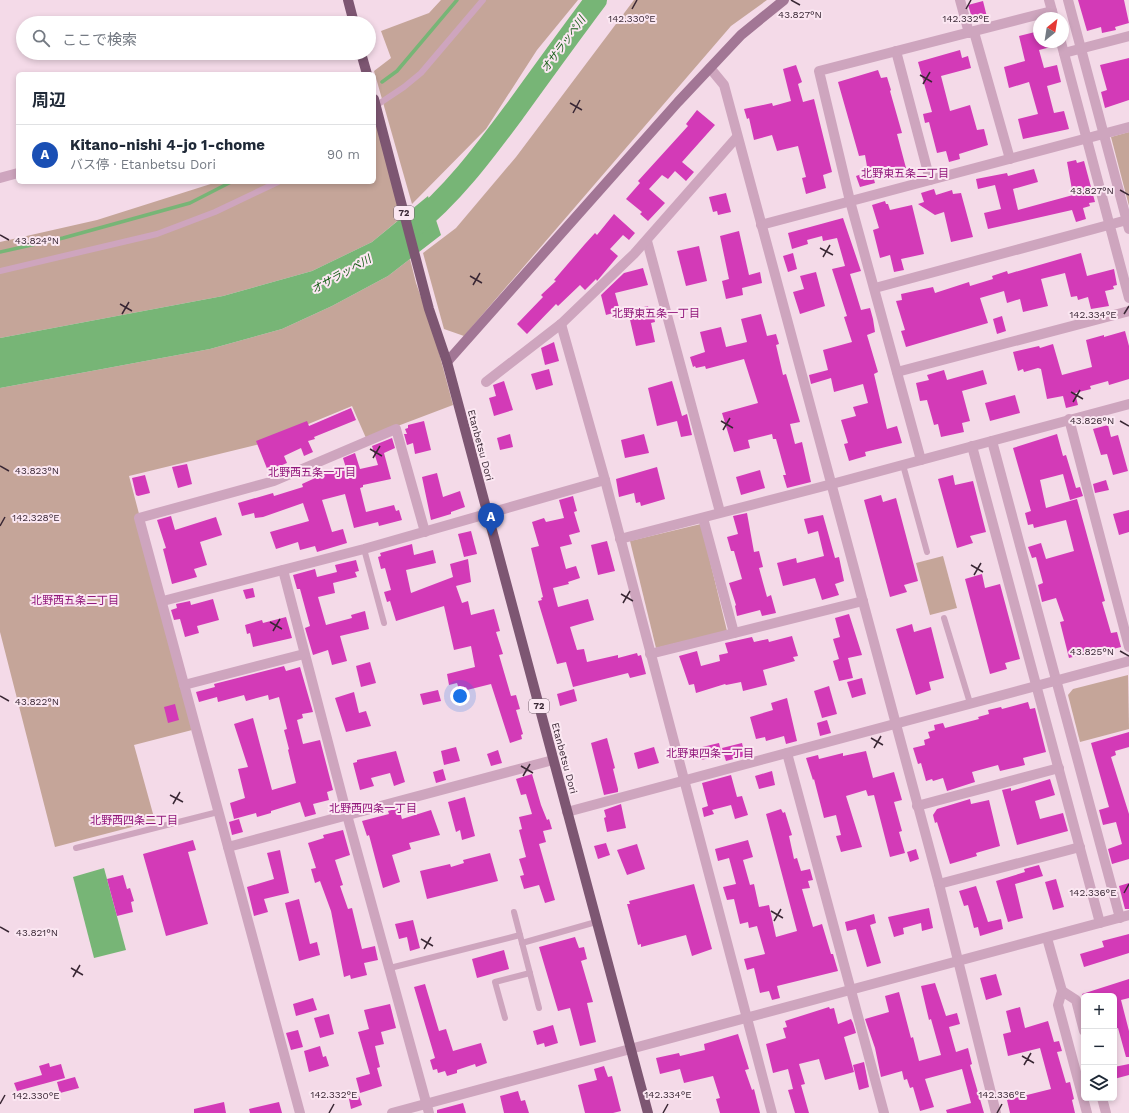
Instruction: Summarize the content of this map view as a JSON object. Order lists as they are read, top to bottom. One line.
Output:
{"streets":{"main road":["72","Etanbetsu Dori"]},"crossings":[["72","Etanbetsu Dori"]],"districts":["北野東五条二丁目","北野東五条一丁目","北野西五条一丁目","北野西五条二丁目","北野東四条一丁目","北野西四条一丁目","北野西四条二丁目"],"water":["オサラッペ川"],"north":"top right","page":{"search":"ここで検索","heading":"周辺","list":[{"mark":"A","name":"Kitano-nishi 4-jo 1-chome","note":"バス停 · Etanbetsu Dori","value":"90 m"}],"pins":"A","map_buttons":["+","−"]},"coordinates":["43.827°N","142.330°E","142.332°E","43.824°N","142.334°E","43.826°N","43.823°N","142.328°E","43.825°N","43.822°N","142.336°E","43.821°N"]}
